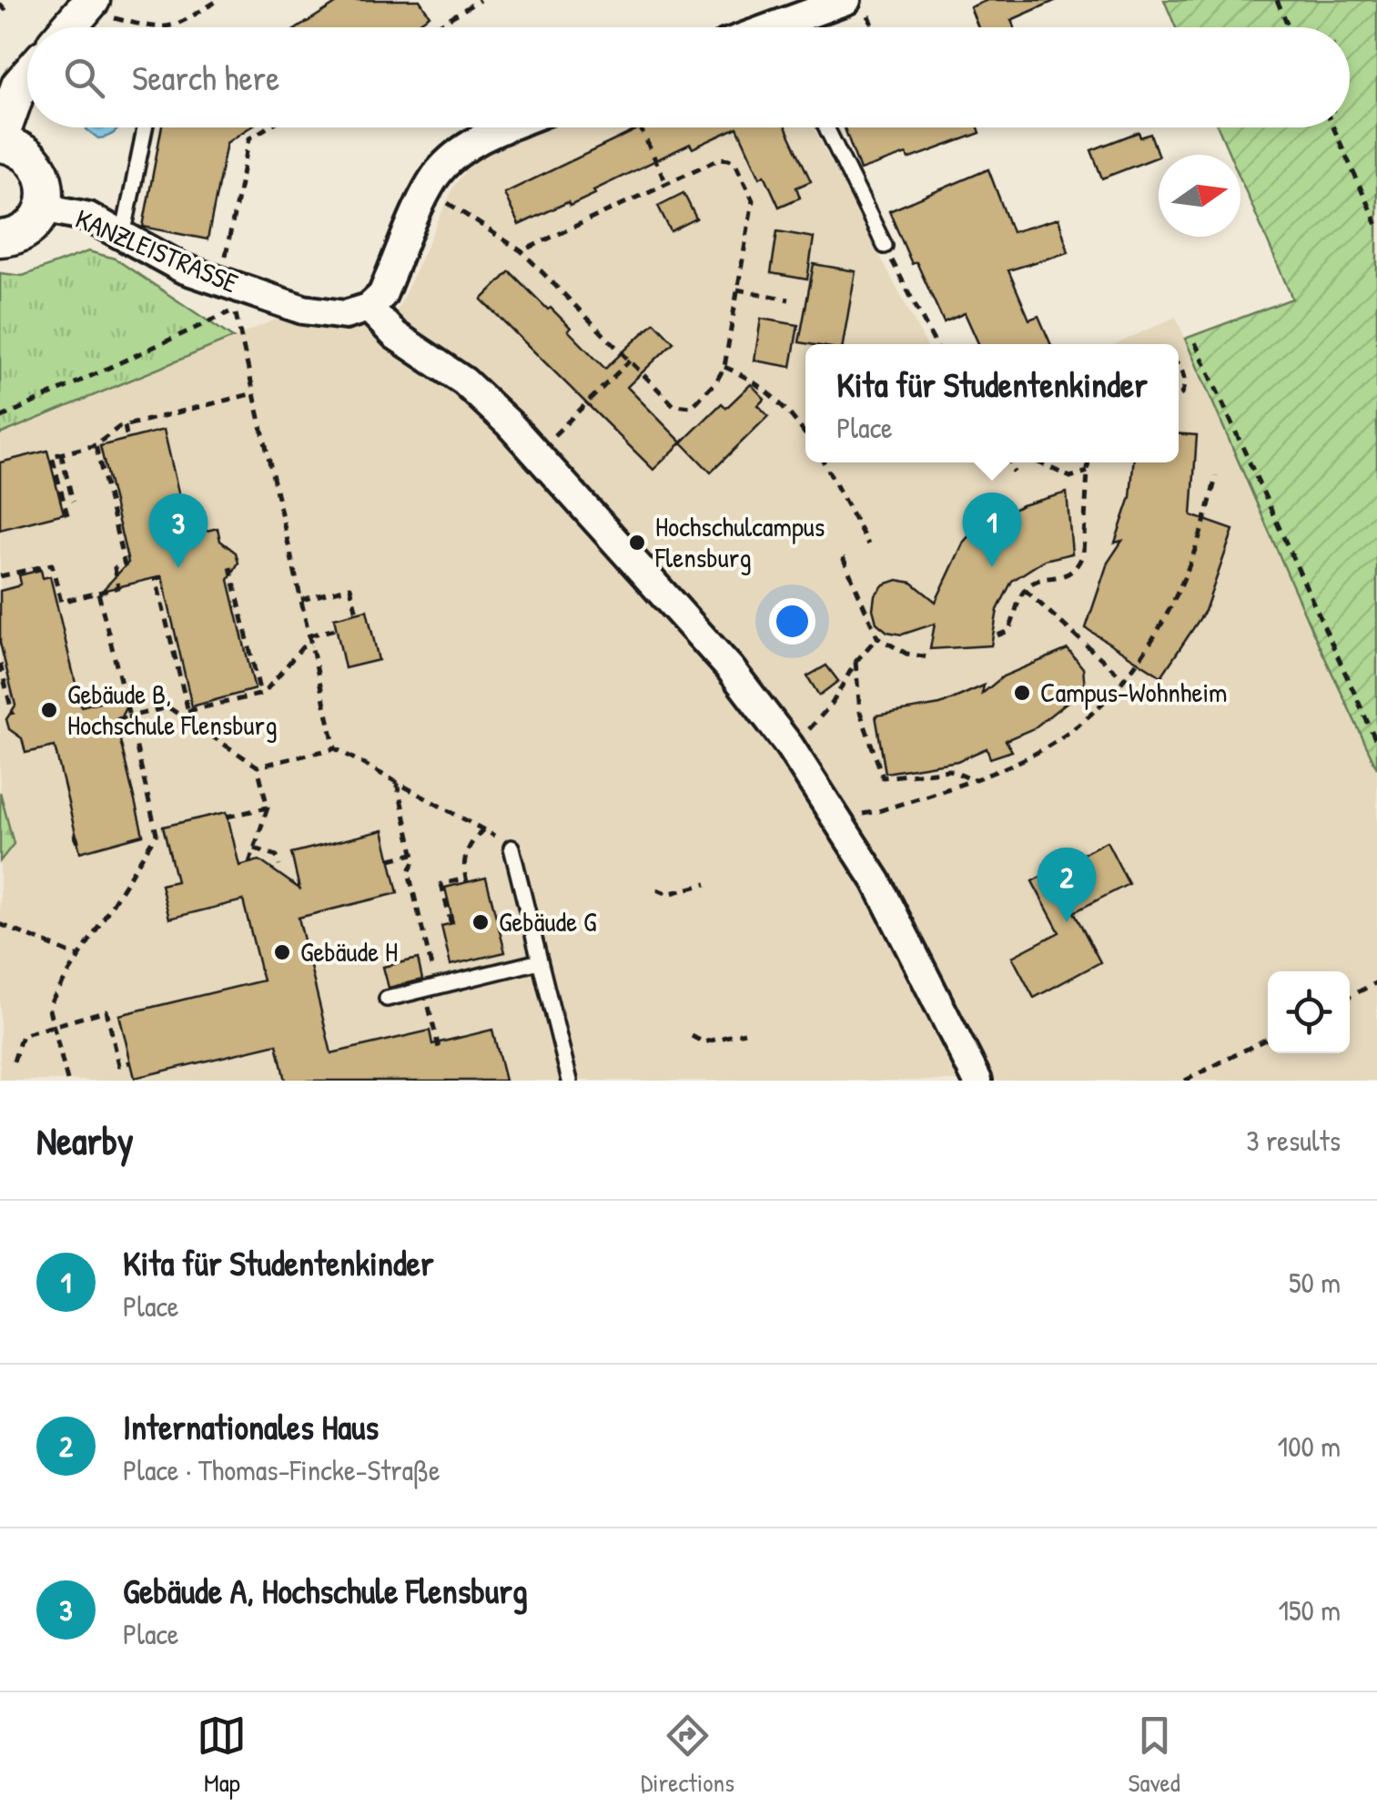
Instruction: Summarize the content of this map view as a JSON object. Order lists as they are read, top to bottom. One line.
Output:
{"streets":{"street":["KANZLEISTRASSE"]},"places":["Hochschulcampus Flensburg","Campus-Wohnheim","Gebäude B, Hochschule Flensburg","Gebäude G","Gebäude H"],"north":"right","page":{"search":"Search here","popup":["Kita für Studentenkinder","Place"],"pins":["1","3","2"],"heading":["Nearby","3 results"],"list":[{"mark":"1","name":"Kita für Studentenkinder","note":"Place","value":"50 m"},{"mark":"2","name":"Internationales Haus","note":"Place · Thomas-Fincke-Straße","value":"100 m"},{"mark":"3","name":"Gebäude A, Hochschule Flensburg","note":"Place","value":"150 m"}],"nav":["Map","Directions","Saved"]}}
